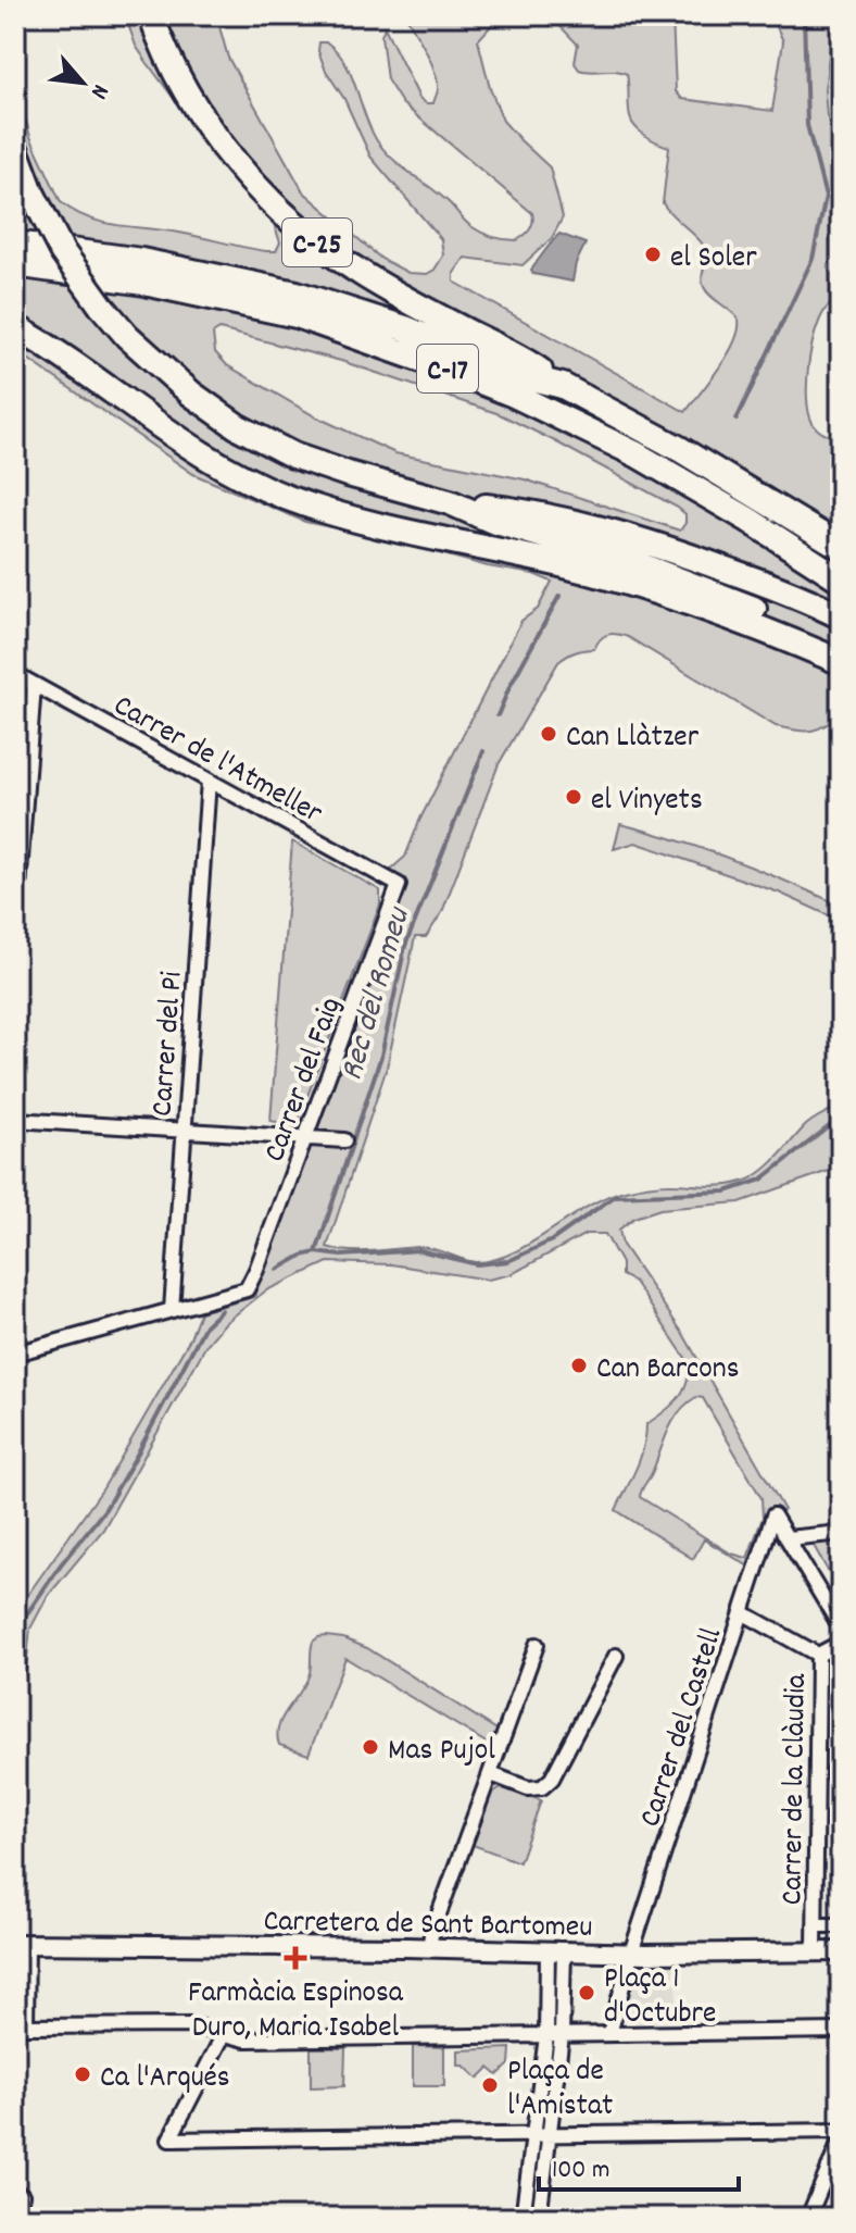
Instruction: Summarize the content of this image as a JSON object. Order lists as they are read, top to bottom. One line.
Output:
{"streets":{"highway":["C-25","C-17"],"street":["Carrer de l'Atmeller","Carrer del Pi","Carrer del Faig","Carrer del Castell","Carrer de la Clàudia","Carretera de Sant Bartomeu"]},"crossings":[["C-25","C-17"],["Carrer de l'Atmeller","Carrer del Pi"],["Carrer de l'Atmeller","Carrer del Faig"],["Carrer del Pi","Carrer del Faig"],["Carrer del Castell","Carretera de Sant Bartomeu"],["Carrer de la Clàudia","Carretera de Sant Bartomeu"]],"water":["Rec del Romeu"],"places":{"other":["el Soler","Can Llàtzer","el Vinyets","Can Barcons","Mas Pujol","Plaça 1 d'Octubre","Ca l'Arqués","Plaça de l'Amistat"],"health":["Farmàcia Espinosa Duro, Maria Isabel"]},"scale_bar":"100 m","north":"bottom right"}
